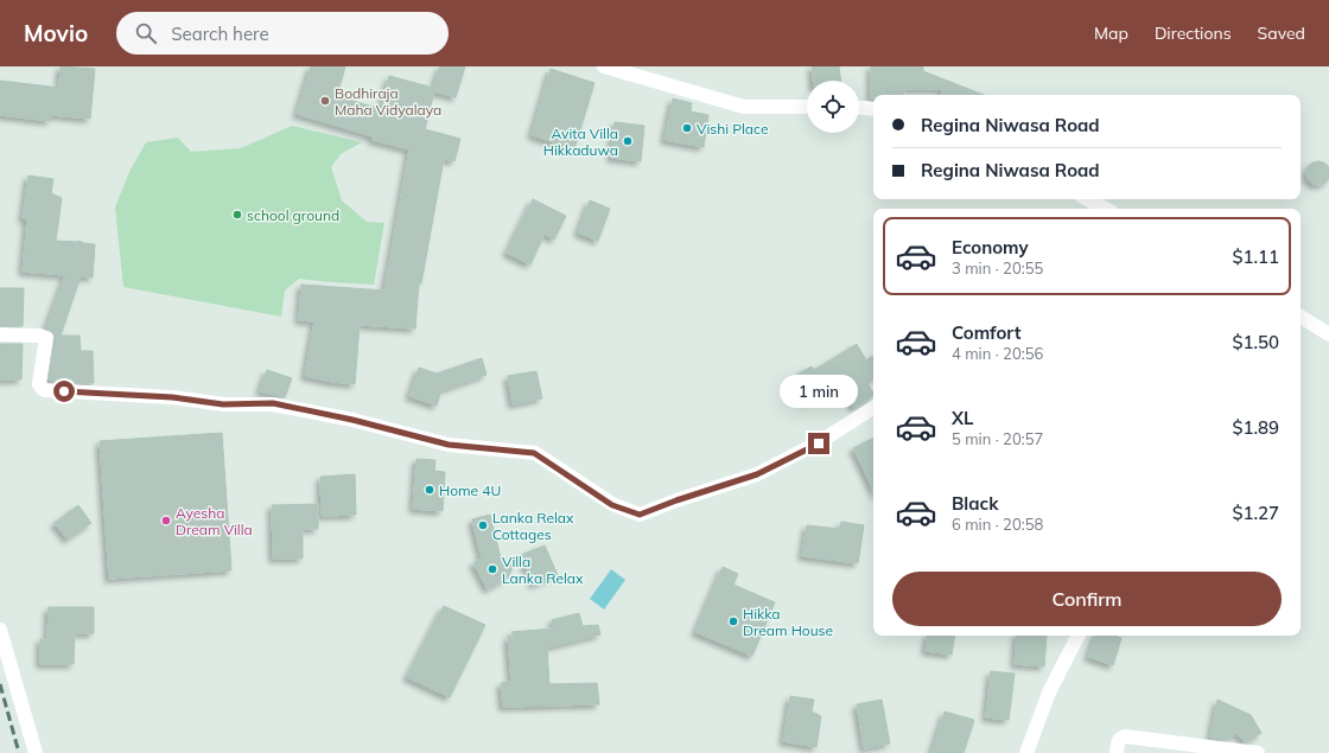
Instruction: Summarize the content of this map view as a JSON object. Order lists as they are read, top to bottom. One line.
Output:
{"places":["Bodhiraja Maha Vidyalaya","Vishi Place","Avita Villa Hikkaduwa","school ground","Home 4U","Ayesha Dream Villa","Lanka Relax Cottages","Villa Lanka Relax","Hikka Dream House"],"page":{"header":"Movio","search":"Search here","nav":["Map","Directions","Saved"],"banner":["Regina Niwasa Road","Regina Niwasa Road"],"list":[{"name":"Economy","note":"3 min · 20:55","value":"$1.11"},{"name":"Comfort","note":"4 min · 20:56","value":"$1.50"},{"name":"XL","note":"5 min · 20:57","value":"$1.89"},{"name":"Black","note":"6 min · 20:58","value":"$1.27"}],"bubble":"1 min","buttons":"Confirm"}}
